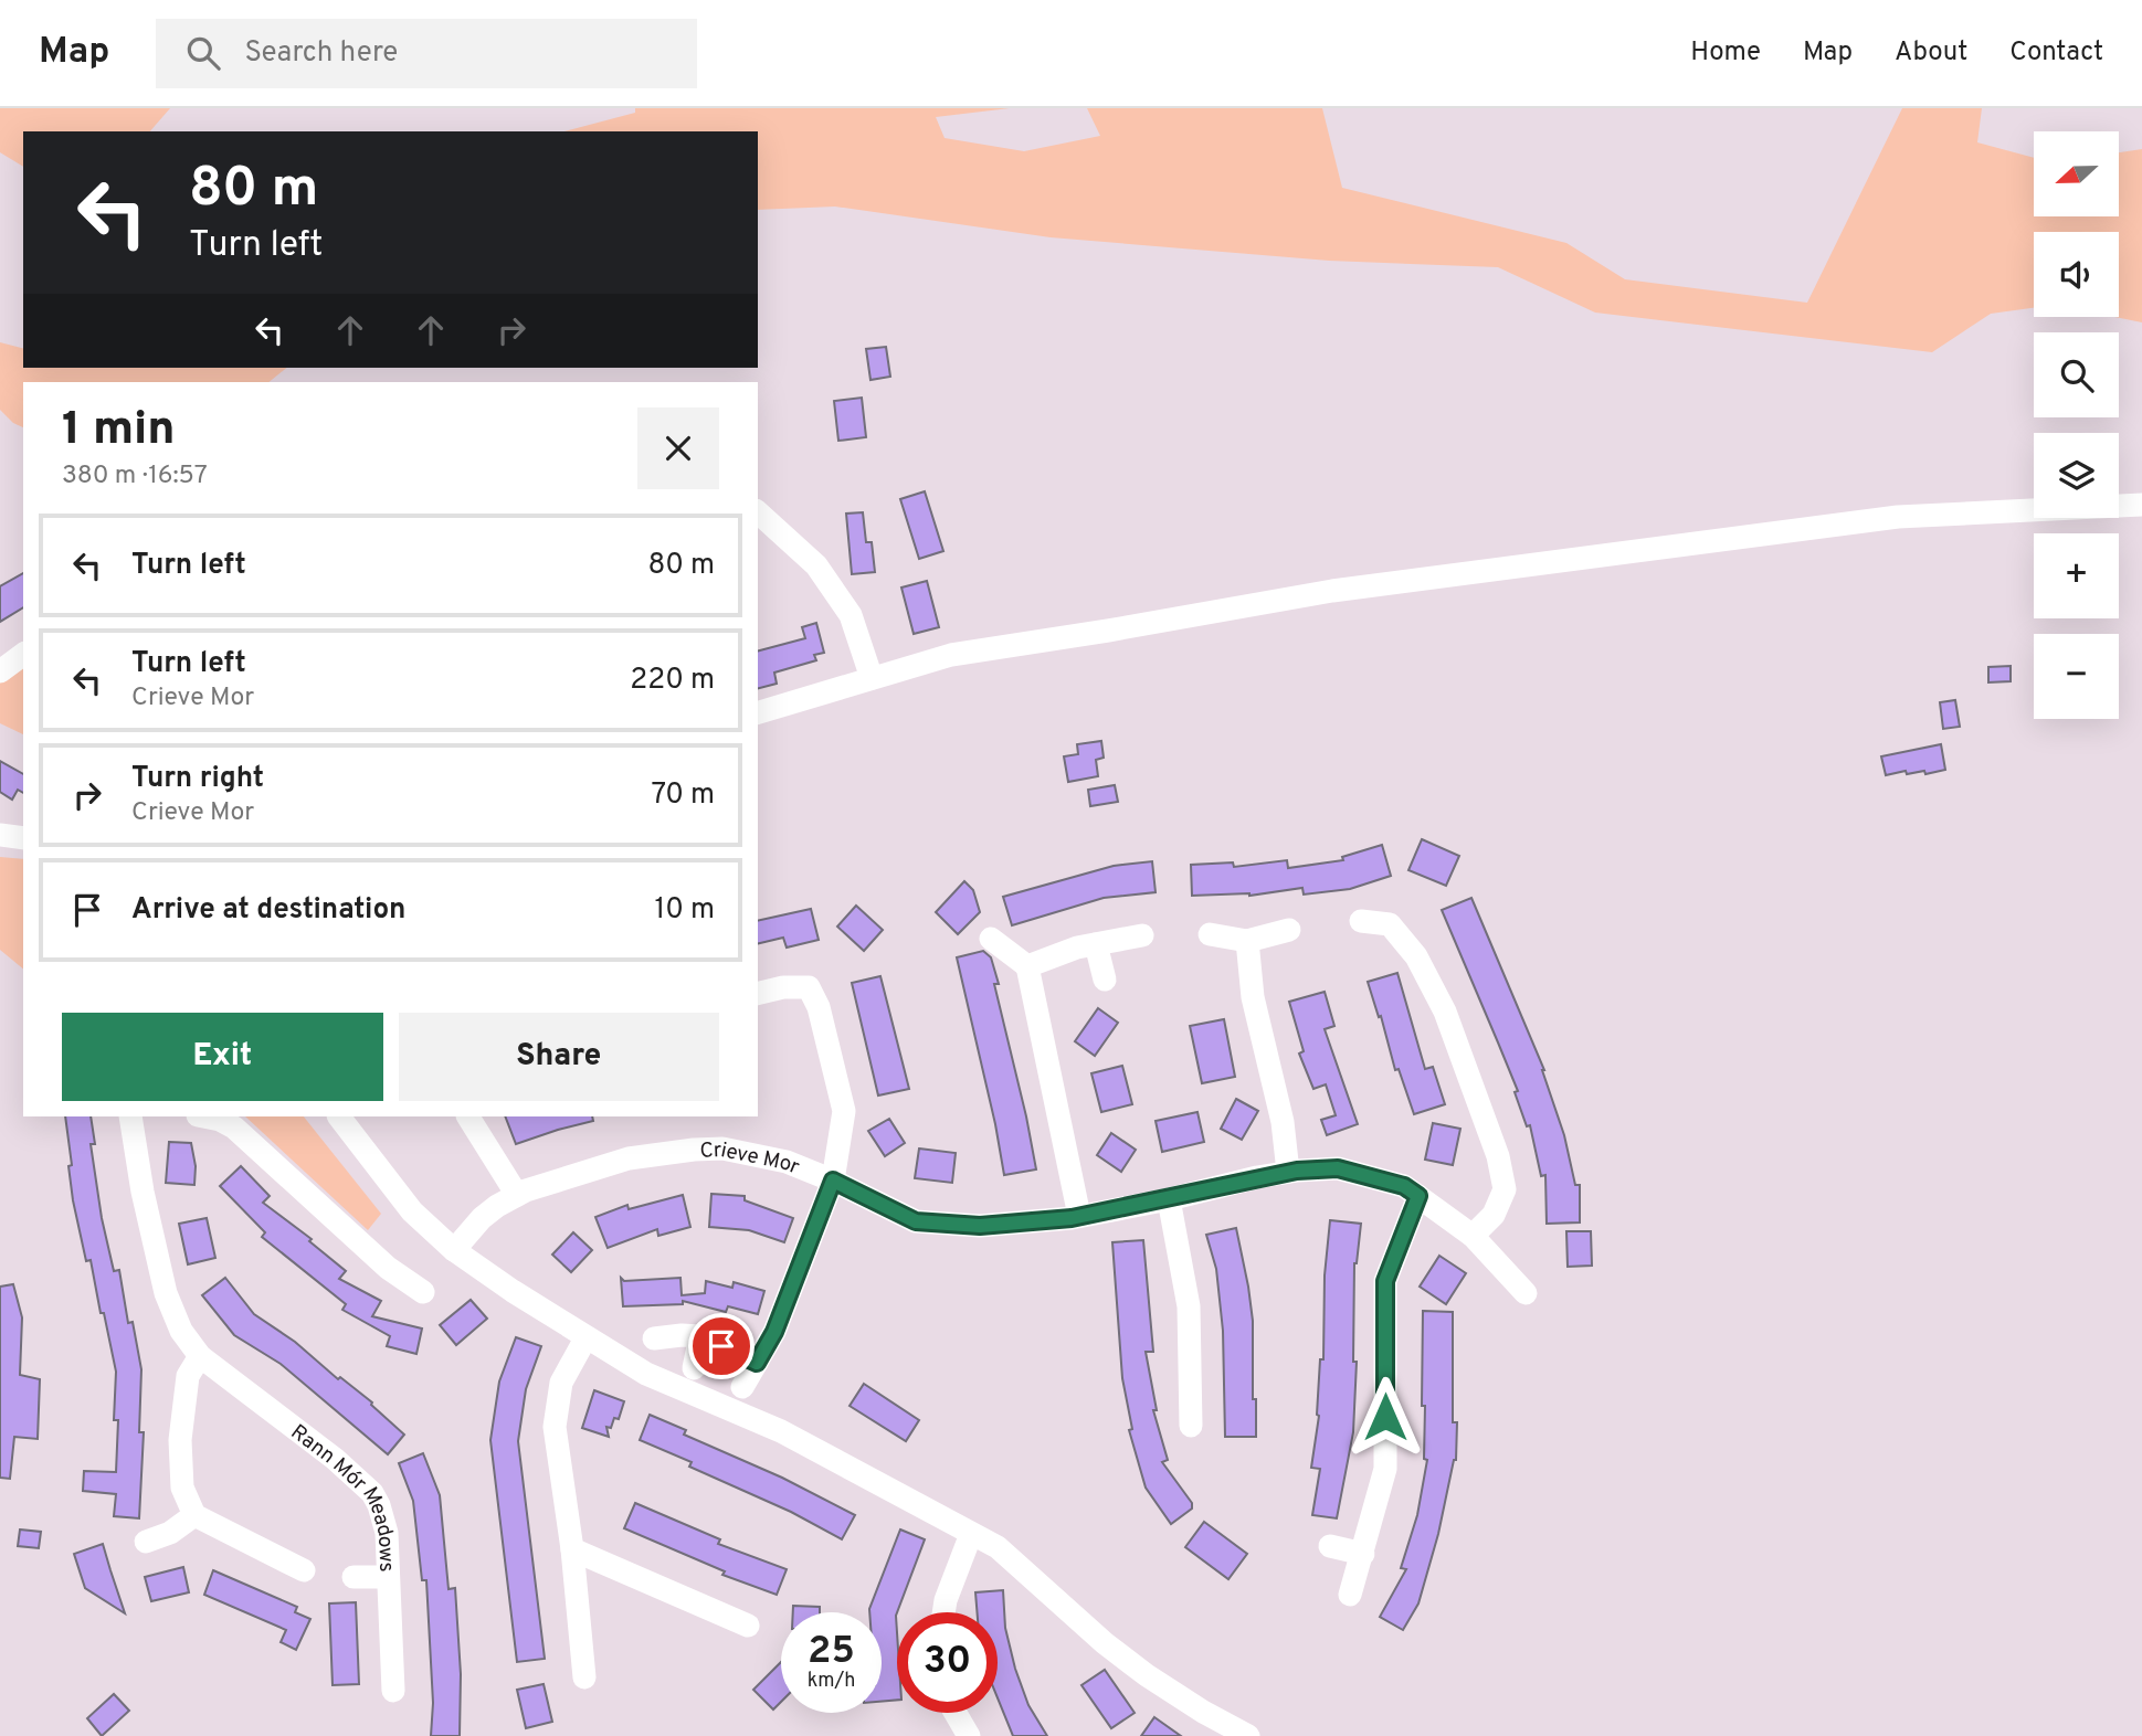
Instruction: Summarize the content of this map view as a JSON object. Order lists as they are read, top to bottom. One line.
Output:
{"streets":{"street":["Crieve Mor","Rann Mór Meadows"]},"north":"left","page":{"header":"Map","search":"Search here","nav":["Home","Map","About","Contact"],"map_buttons":["+","−"],"turn":["80 m","Turn left"],"heading":["1 min","380 m · 16:57"],"list":[{"name":"Turn left","value":"80 m"},{"name":"Turn left","note":"Crieve Mor","value":"220 m"},{"name":"Turn right","note":"Crieve Mor","value":"70 m"},{"name":"Arrive at destination","value":"10 m"}],"buttons":["Exit","Share"],"speed":"25 km/h","limit":"30"}}
